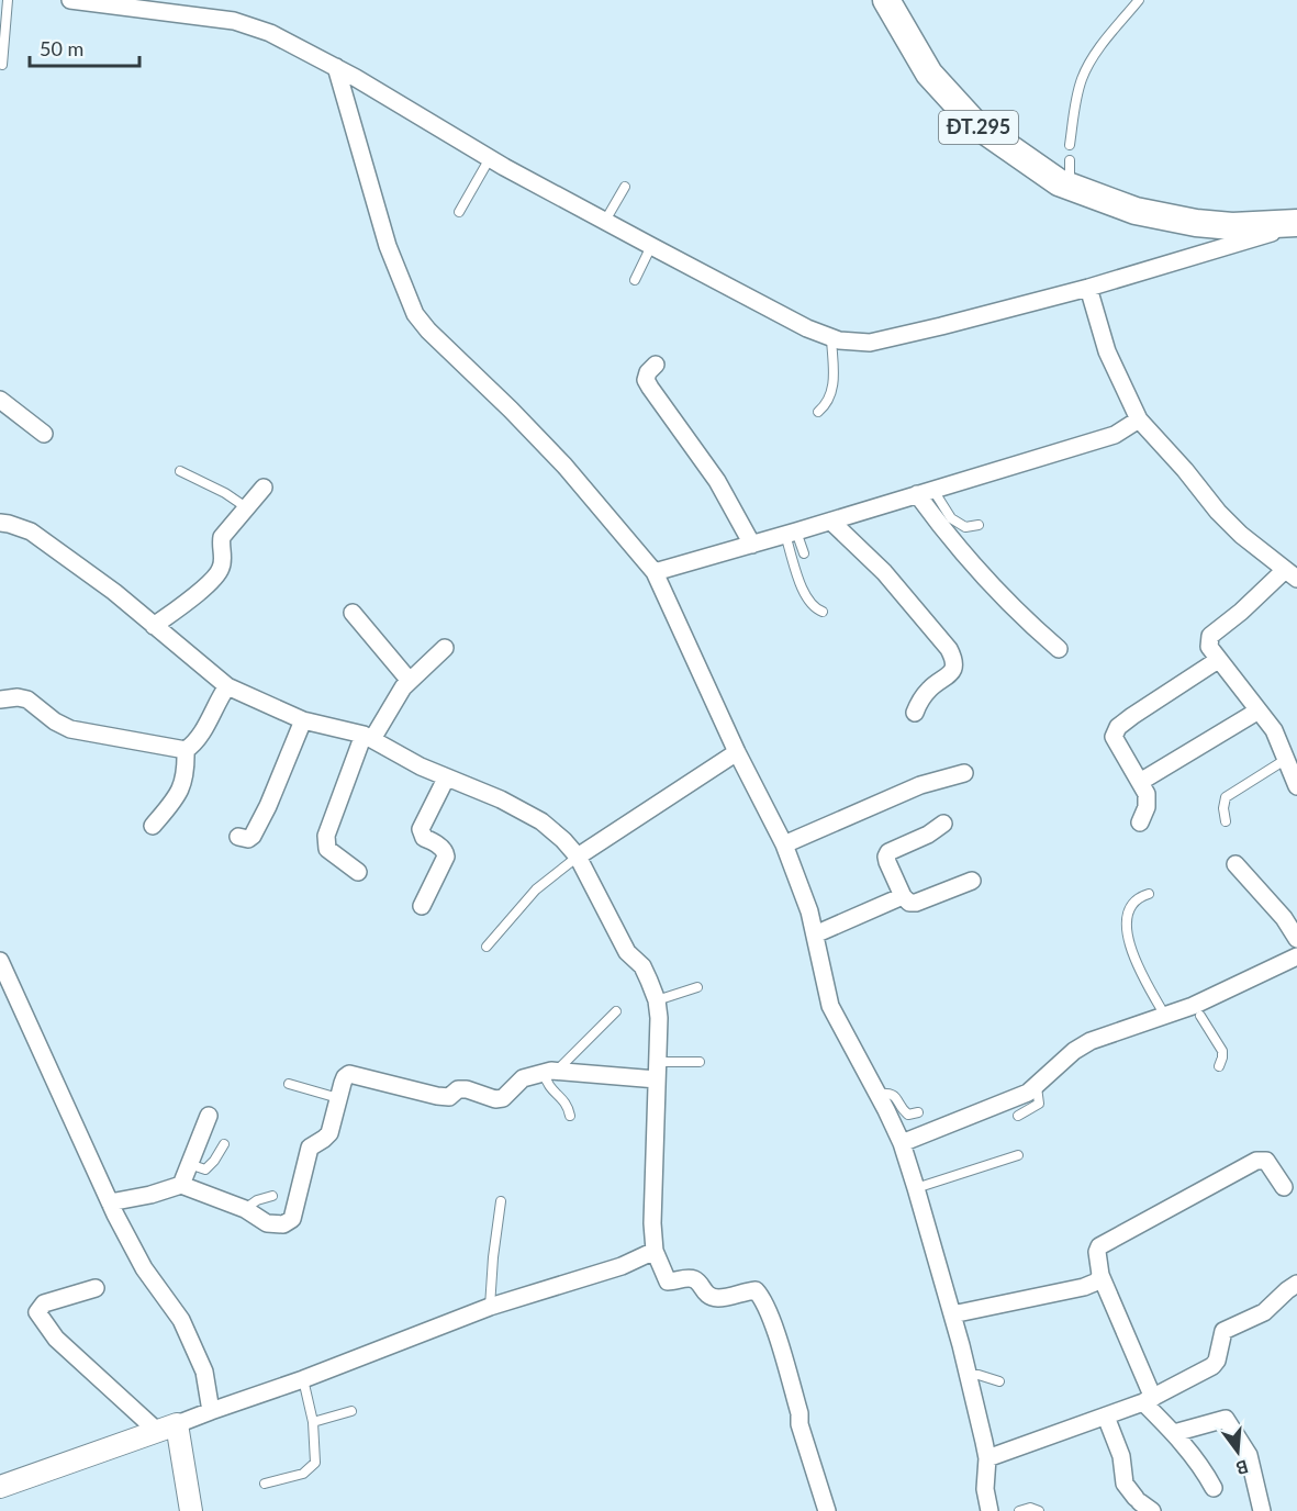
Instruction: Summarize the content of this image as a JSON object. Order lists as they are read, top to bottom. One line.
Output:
{"streets":{"main road":["ĐT.295"]},"scale_bar":"50 m","north":"bottom"}
